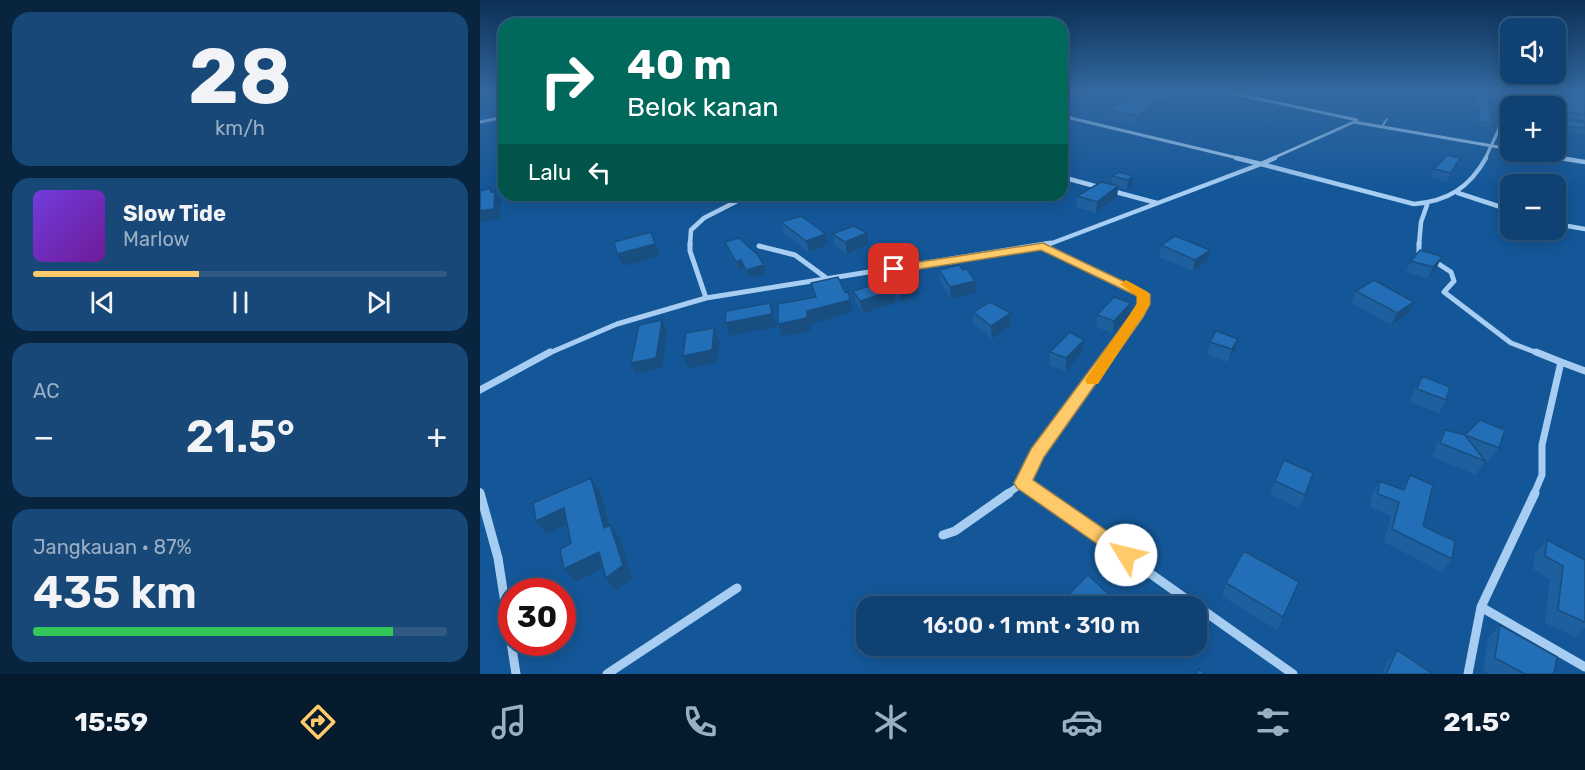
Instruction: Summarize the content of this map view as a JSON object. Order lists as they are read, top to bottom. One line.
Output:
{"page":{"tile":[["28","km/h"],"AC",["Jangkauan · 87%","435 km"]],"map_buttons":["+","−"],"turn":["40 m","Belok kanan"],"then":"Lalu","song":["Slow Tide","Marlow"],"heat":["−","21.5°","+"],"limit":"30","trip":"16:00 · 1 mnt · 310 m","tabs":["15:59","21.5°"]}}
